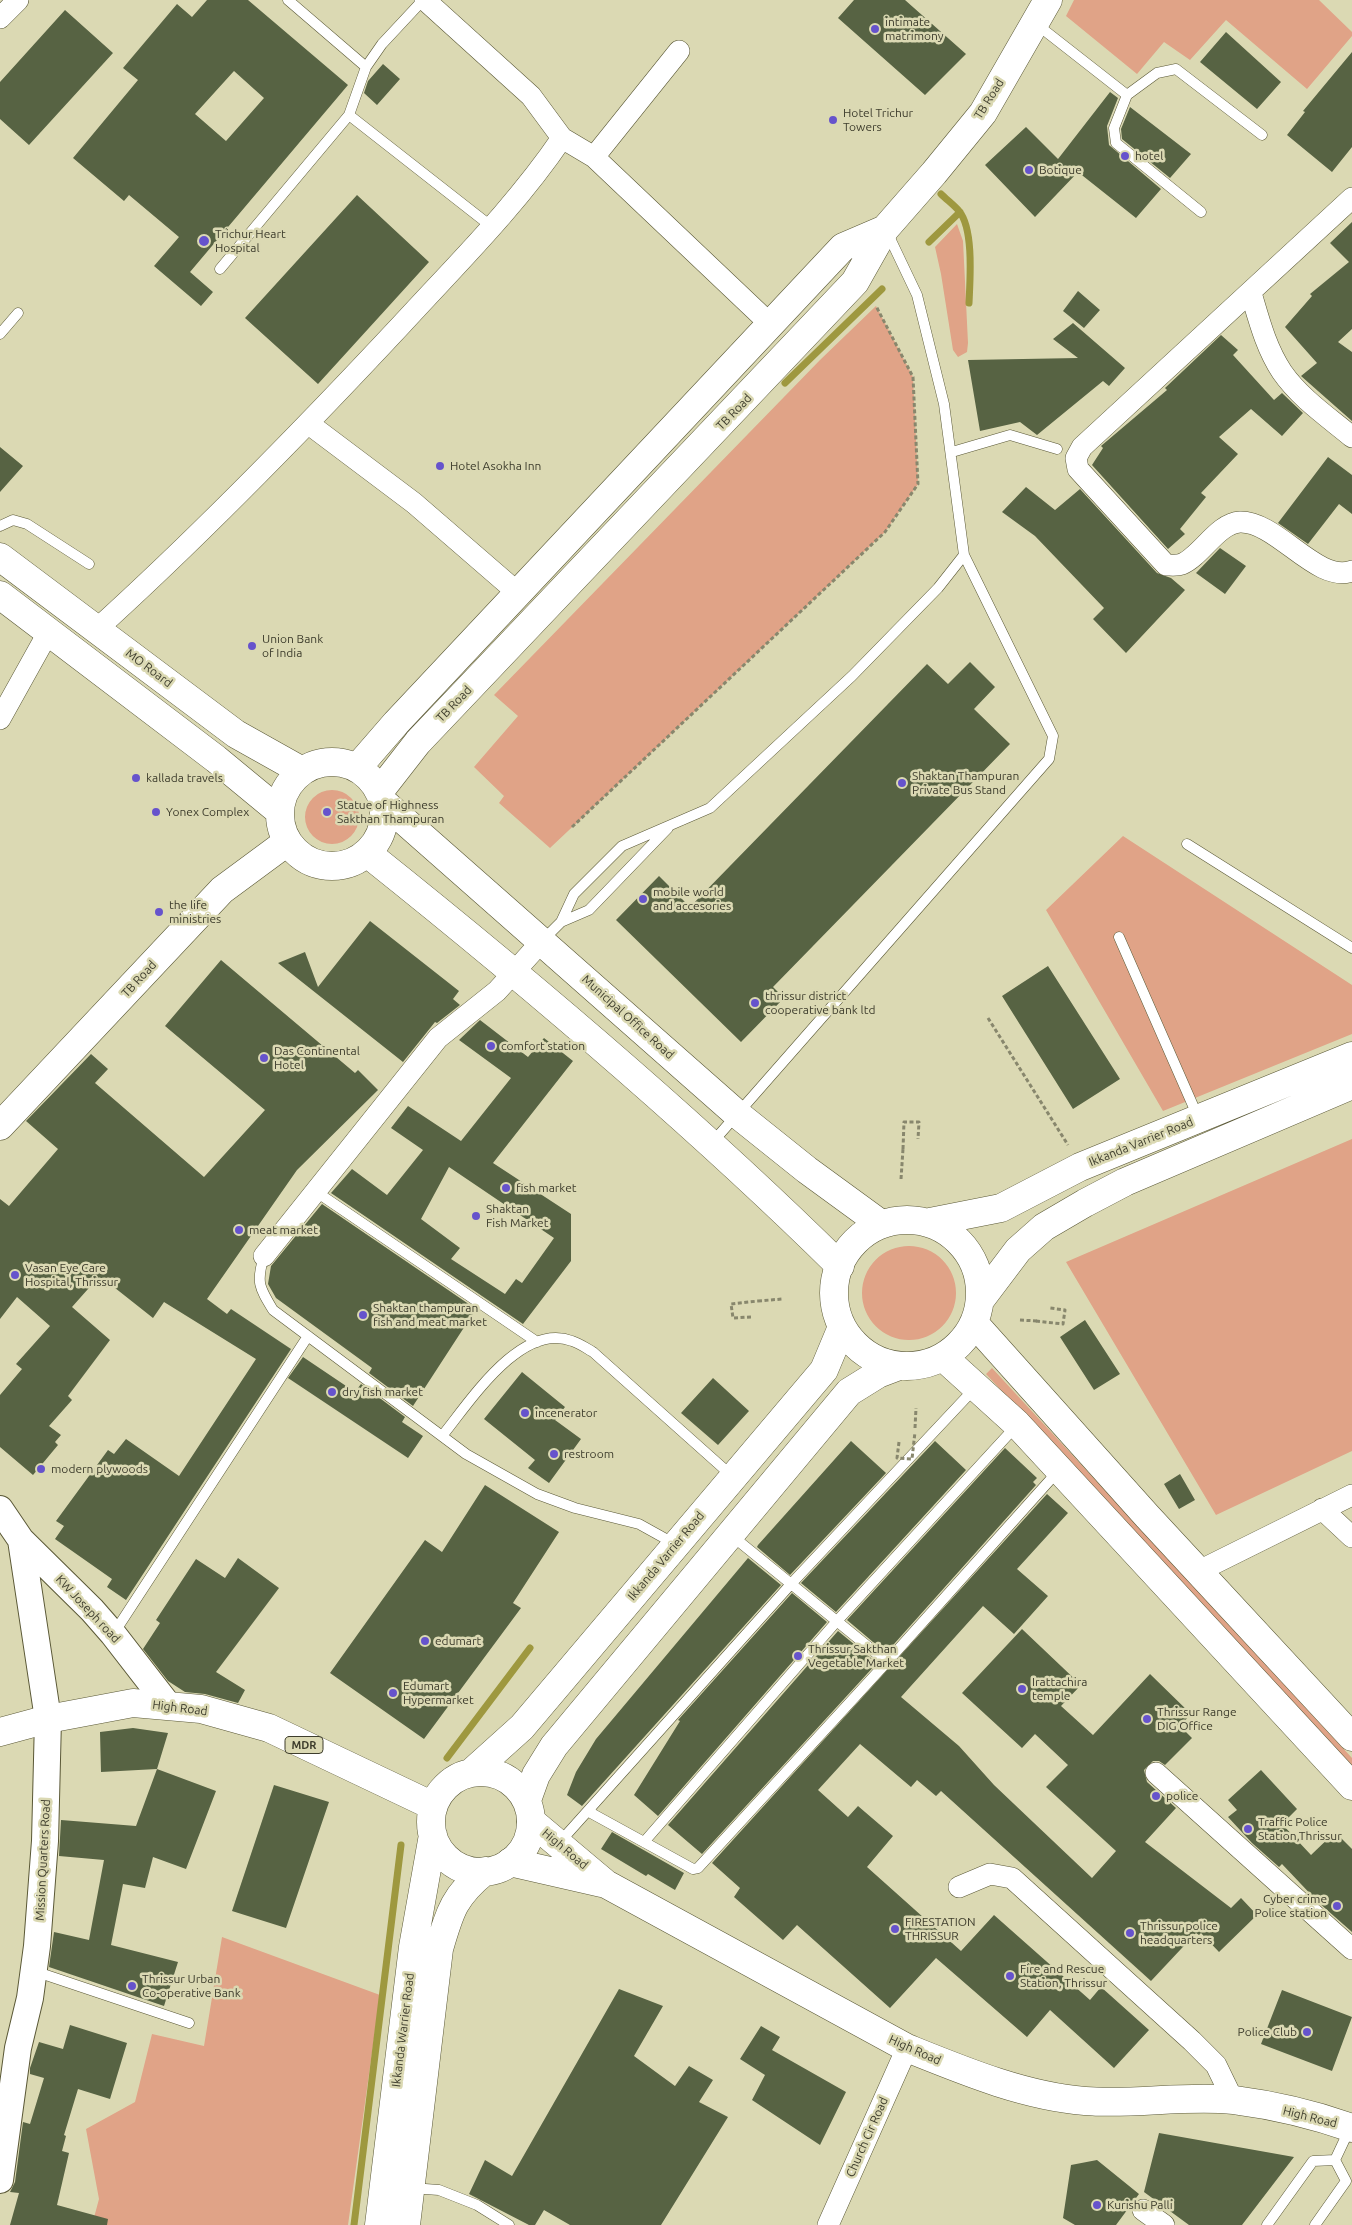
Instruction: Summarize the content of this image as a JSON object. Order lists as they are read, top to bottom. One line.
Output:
{"streets":{"main road":["TB Road","MO Roard","Municipal Office Road","Ikkanda Varrier Road","High Road","MDR","Ikkanda Warrier Road"],"street":["KW Joseph road","Mission Quarters Road","Church Cir Road"]},"crossings":[["TB Road","MO Roard"],["TB Road","Municipal Office Road"],["MO Roard","Municipal Office Road"],["Municipal Office Road","Ikkanda Varrier Road"],["Ikkanda Varrier Road","High Road"],["Ikkanda Varrier Road","Ikkanda Warrier Road"],["KW Joseph road","High Road"],["KW Joseph road","Mission Quarters Road"],["High Road","Mission Quarters Road"],["High Road","Ikkanda Warrier Road"],["High Road","Church Cir Road"]],"places":["intimate matrimony","Hotel Trichur Towers","hotel","Botique","Trichur Heart Hospital","Hotel Asokha Inn","Union Bank of India","kallada travels","Shaktan Thampuran Private Bus Stand","Yonex Complex","Statue of Highness Sakthan Thampuran","mobile world and accesories","the life ministries","thrissur district cooperative bank ltd","comfort station","Das Continental Hotel","fish market","Shaktan Fish Market","meat market","Vasan Eye Care Hospital, Thrissur","Shaktan thampuran fish and meat market","dry fish market","incenerator","restroom","modern plywoods","edumart","Thrissur Sakthan Vegetable Market","Irattachira temple","Edumart Hypermarket","Thrissur Range DIG Office","police","Traffic Police Station,Thrissur","Cyber crime Police station","FIRESTATION THRISSUR","Thrissur police headquarters","Fire and Rescue Station, Thrissur","Thrissur Urban Co-operative Bank","Police Club","Kurishu Palli"]}
